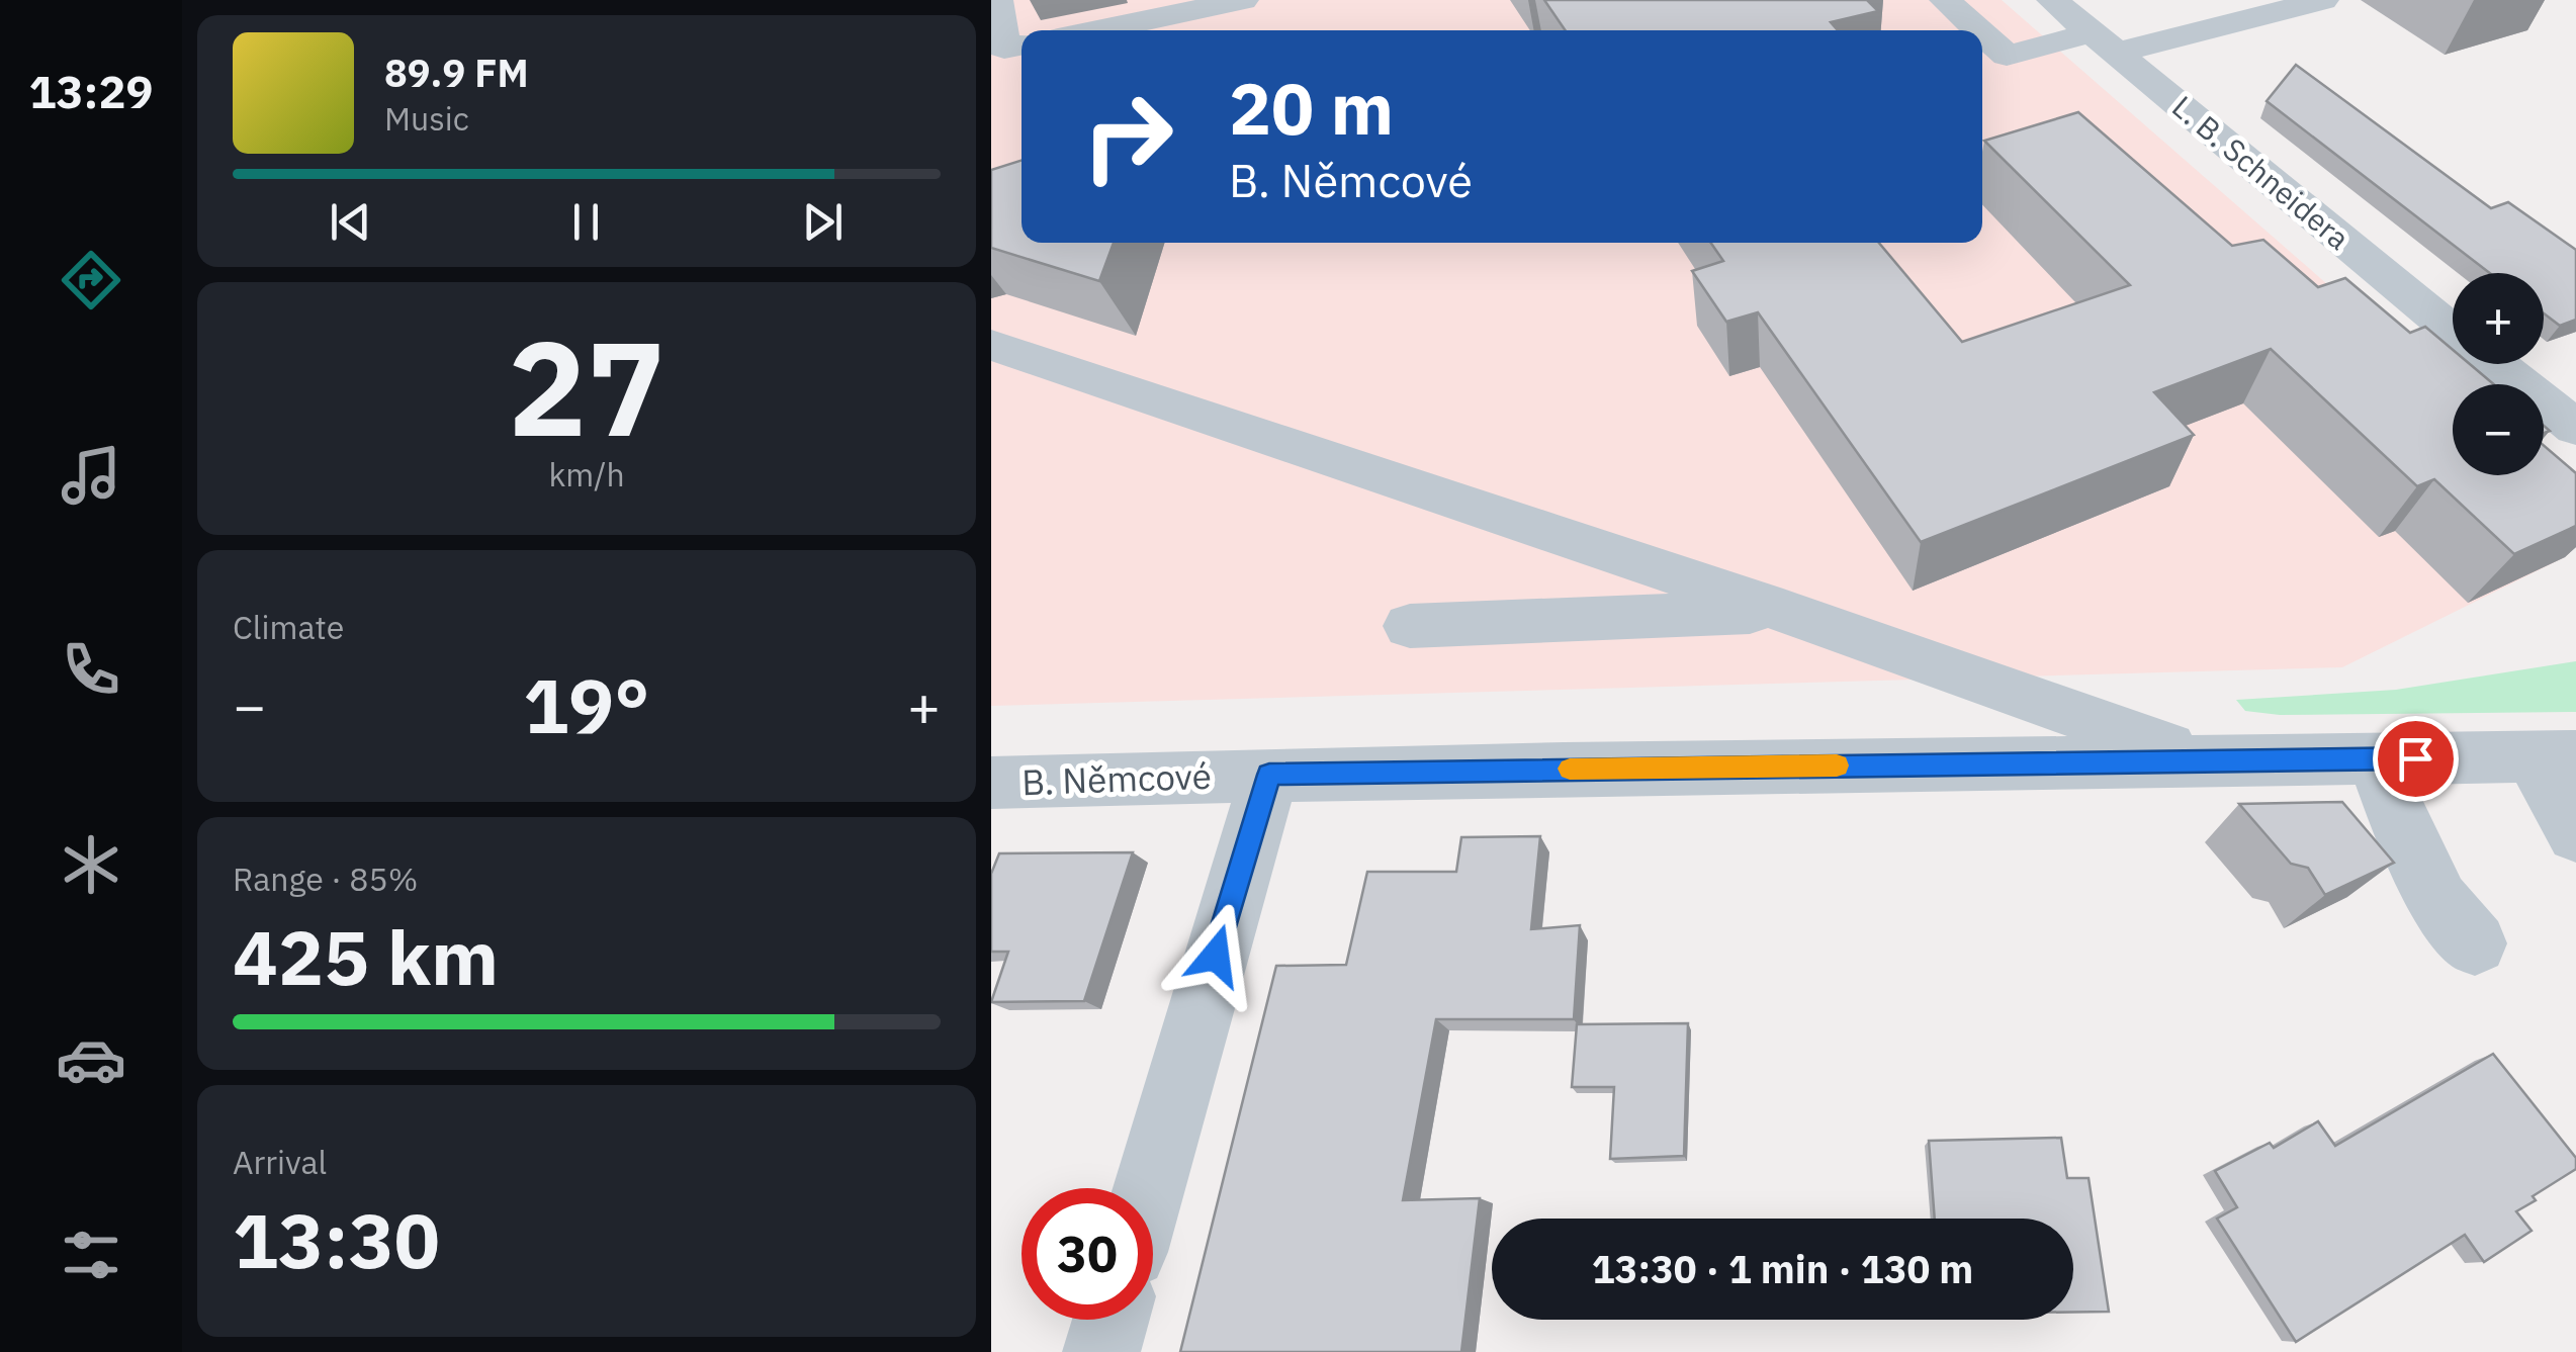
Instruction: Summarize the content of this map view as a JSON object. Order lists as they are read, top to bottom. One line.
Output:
{"streets":{"street":["L. B. Schneidera","B. Němcové"]},"page":{"tabs":"13:29","turn":["20 m","B. Němcové"],"song":["89.9 FM","Music"],"map_buttons":["+","−"],"tile":[["27","km/h"],"Climate",["Range · 85%","425 km"],["Arrival","13:30"]],"heat":["−","19°","+"],"limit":"30","trip":"13:30 · 1 min · 130 m"}}
